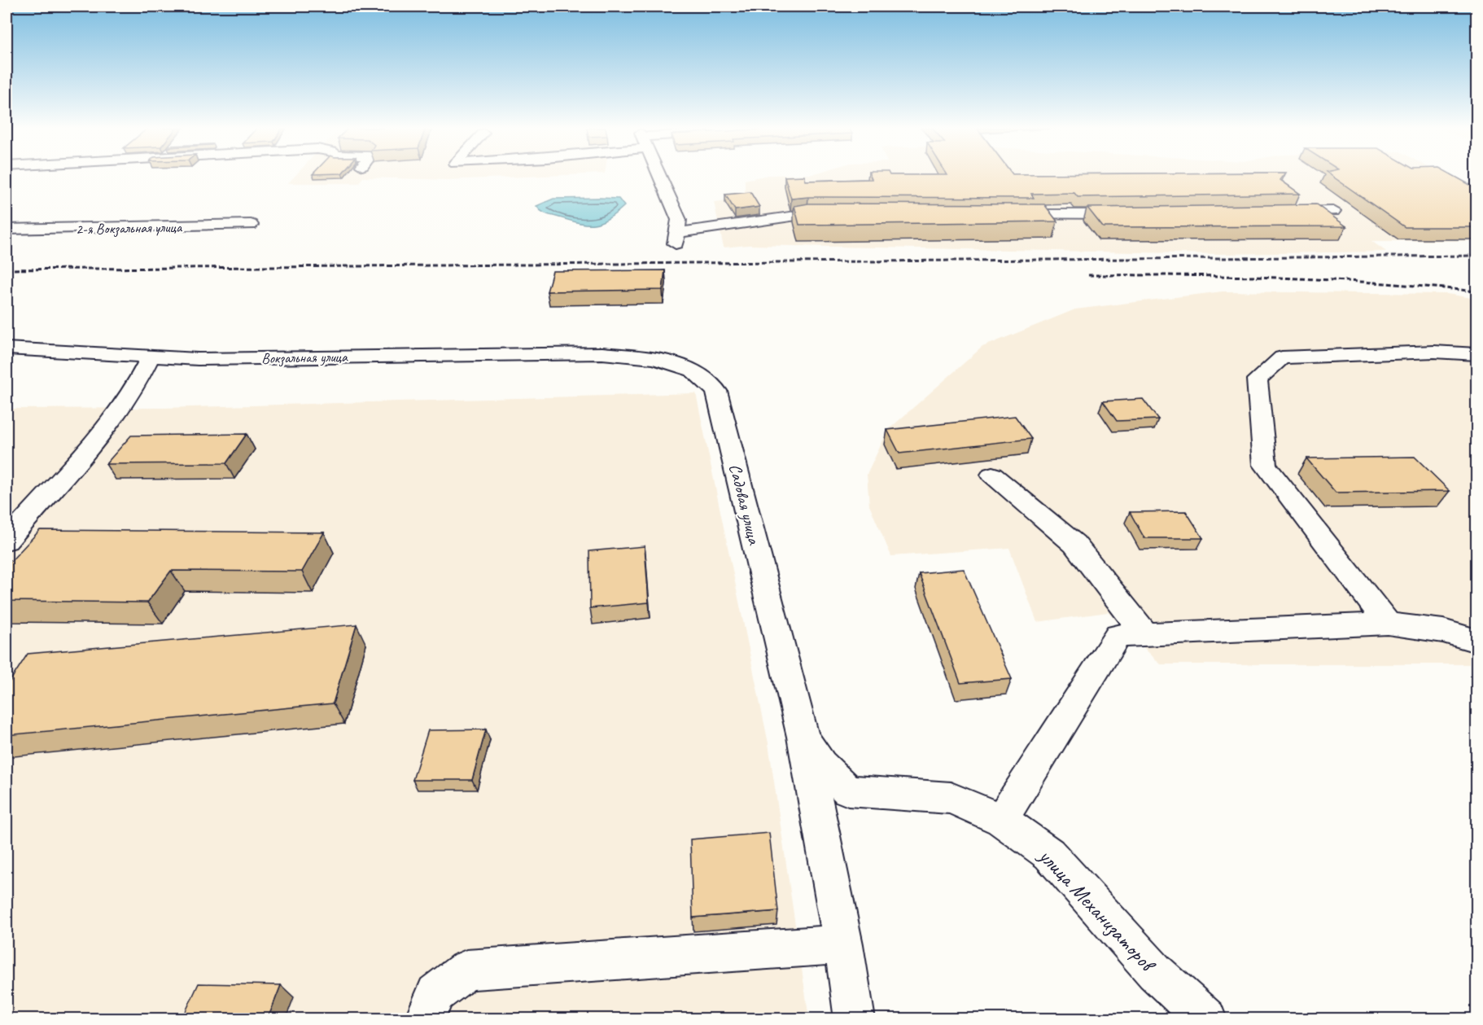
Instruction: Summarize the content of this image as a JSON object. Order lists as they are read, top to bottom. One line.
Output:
{"streets":{"street":["2-я Вокзальная улица","Вокзальная улица","Садовая улица","улица Механизаторов"]},"crossings":[["Вокзальная улица","Садовая улица"],["Садовая улица","улица Механизаторов"]]}
